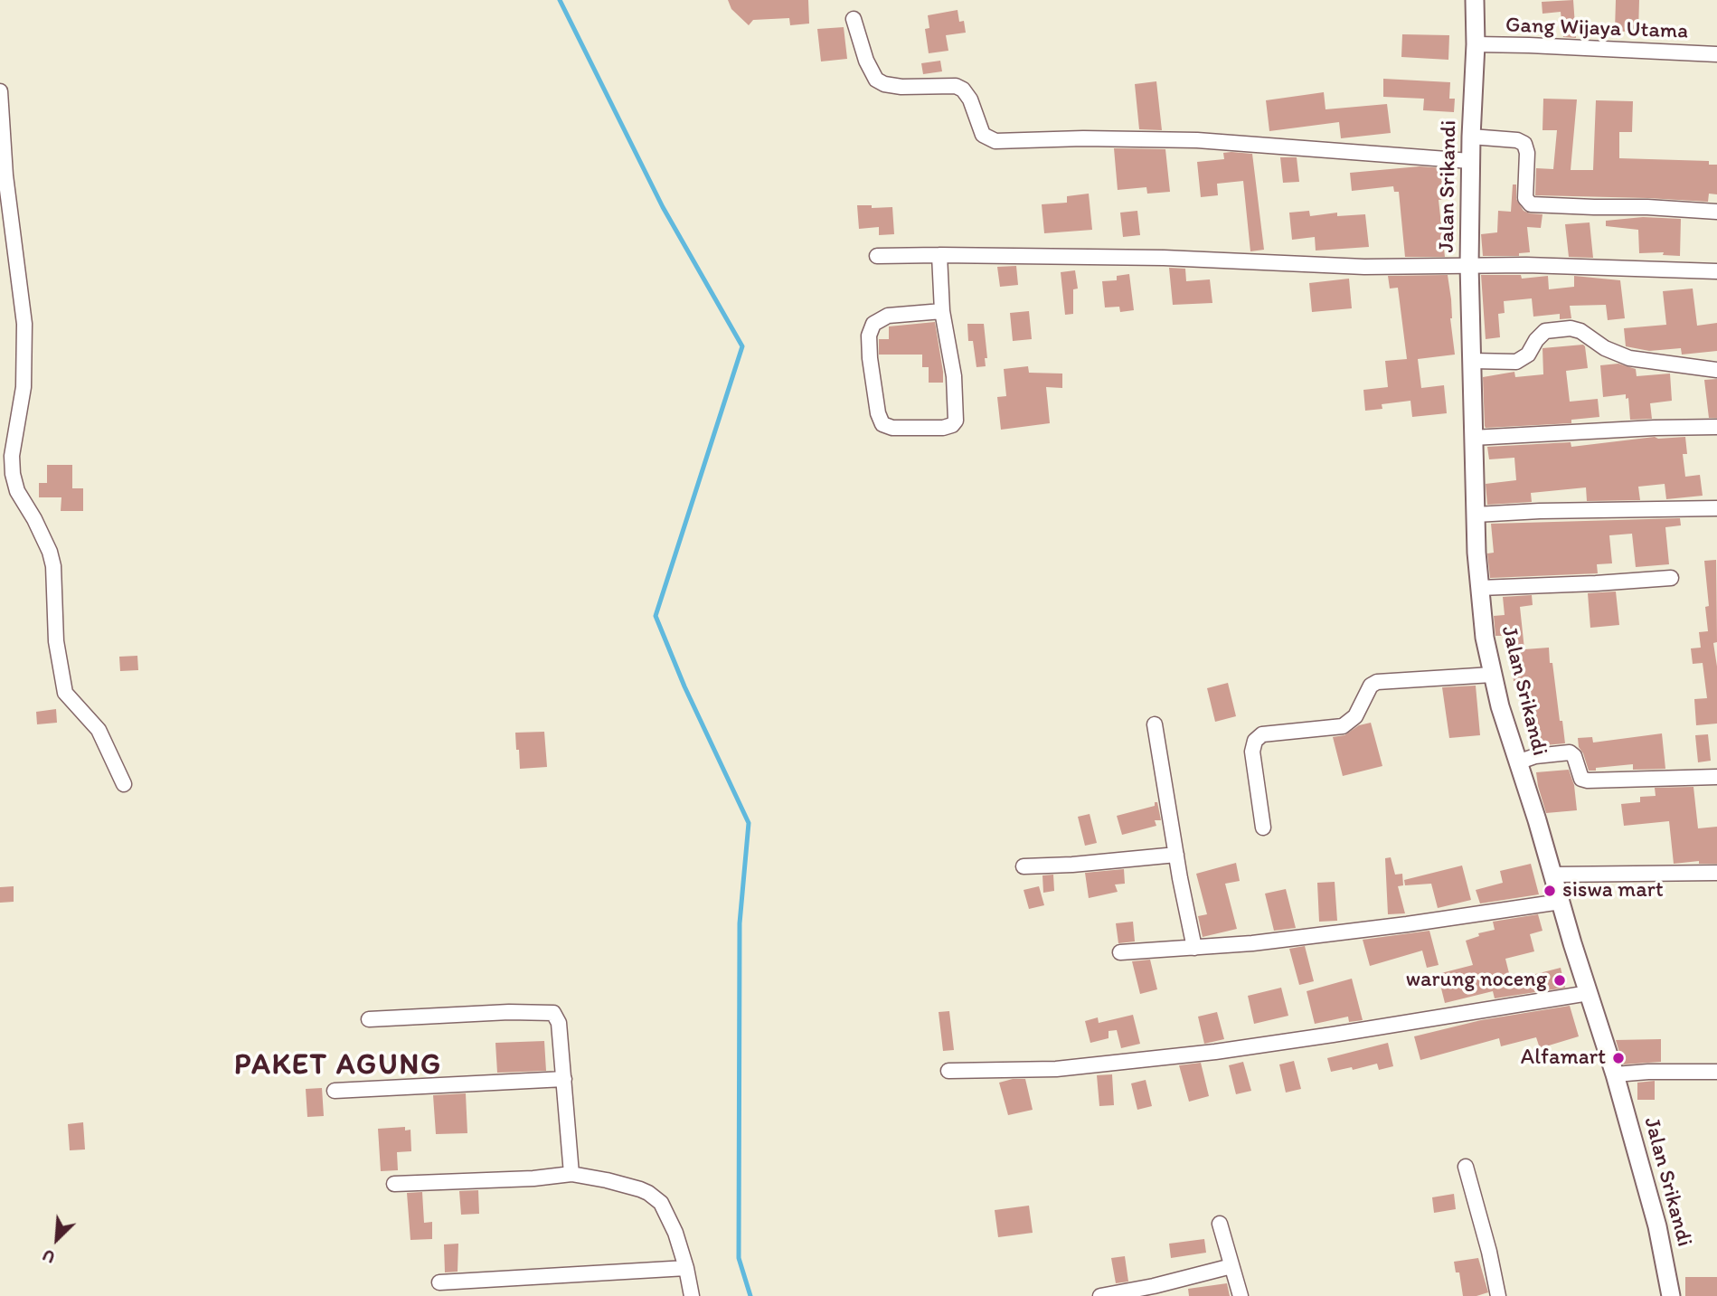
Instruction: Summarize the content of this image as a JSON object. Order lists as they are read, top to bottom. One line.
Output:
{"streets":{"street":["Gang Wijaya Utama","Jalan Srikandi"]},"crossings":[["Gang Wijaya Utama","Jalan Srikandi"]],"districts":["PAKET AGUNG"],"places":["siswa mart","warung noceng","Alfamart"],"north":"bottom left"}
